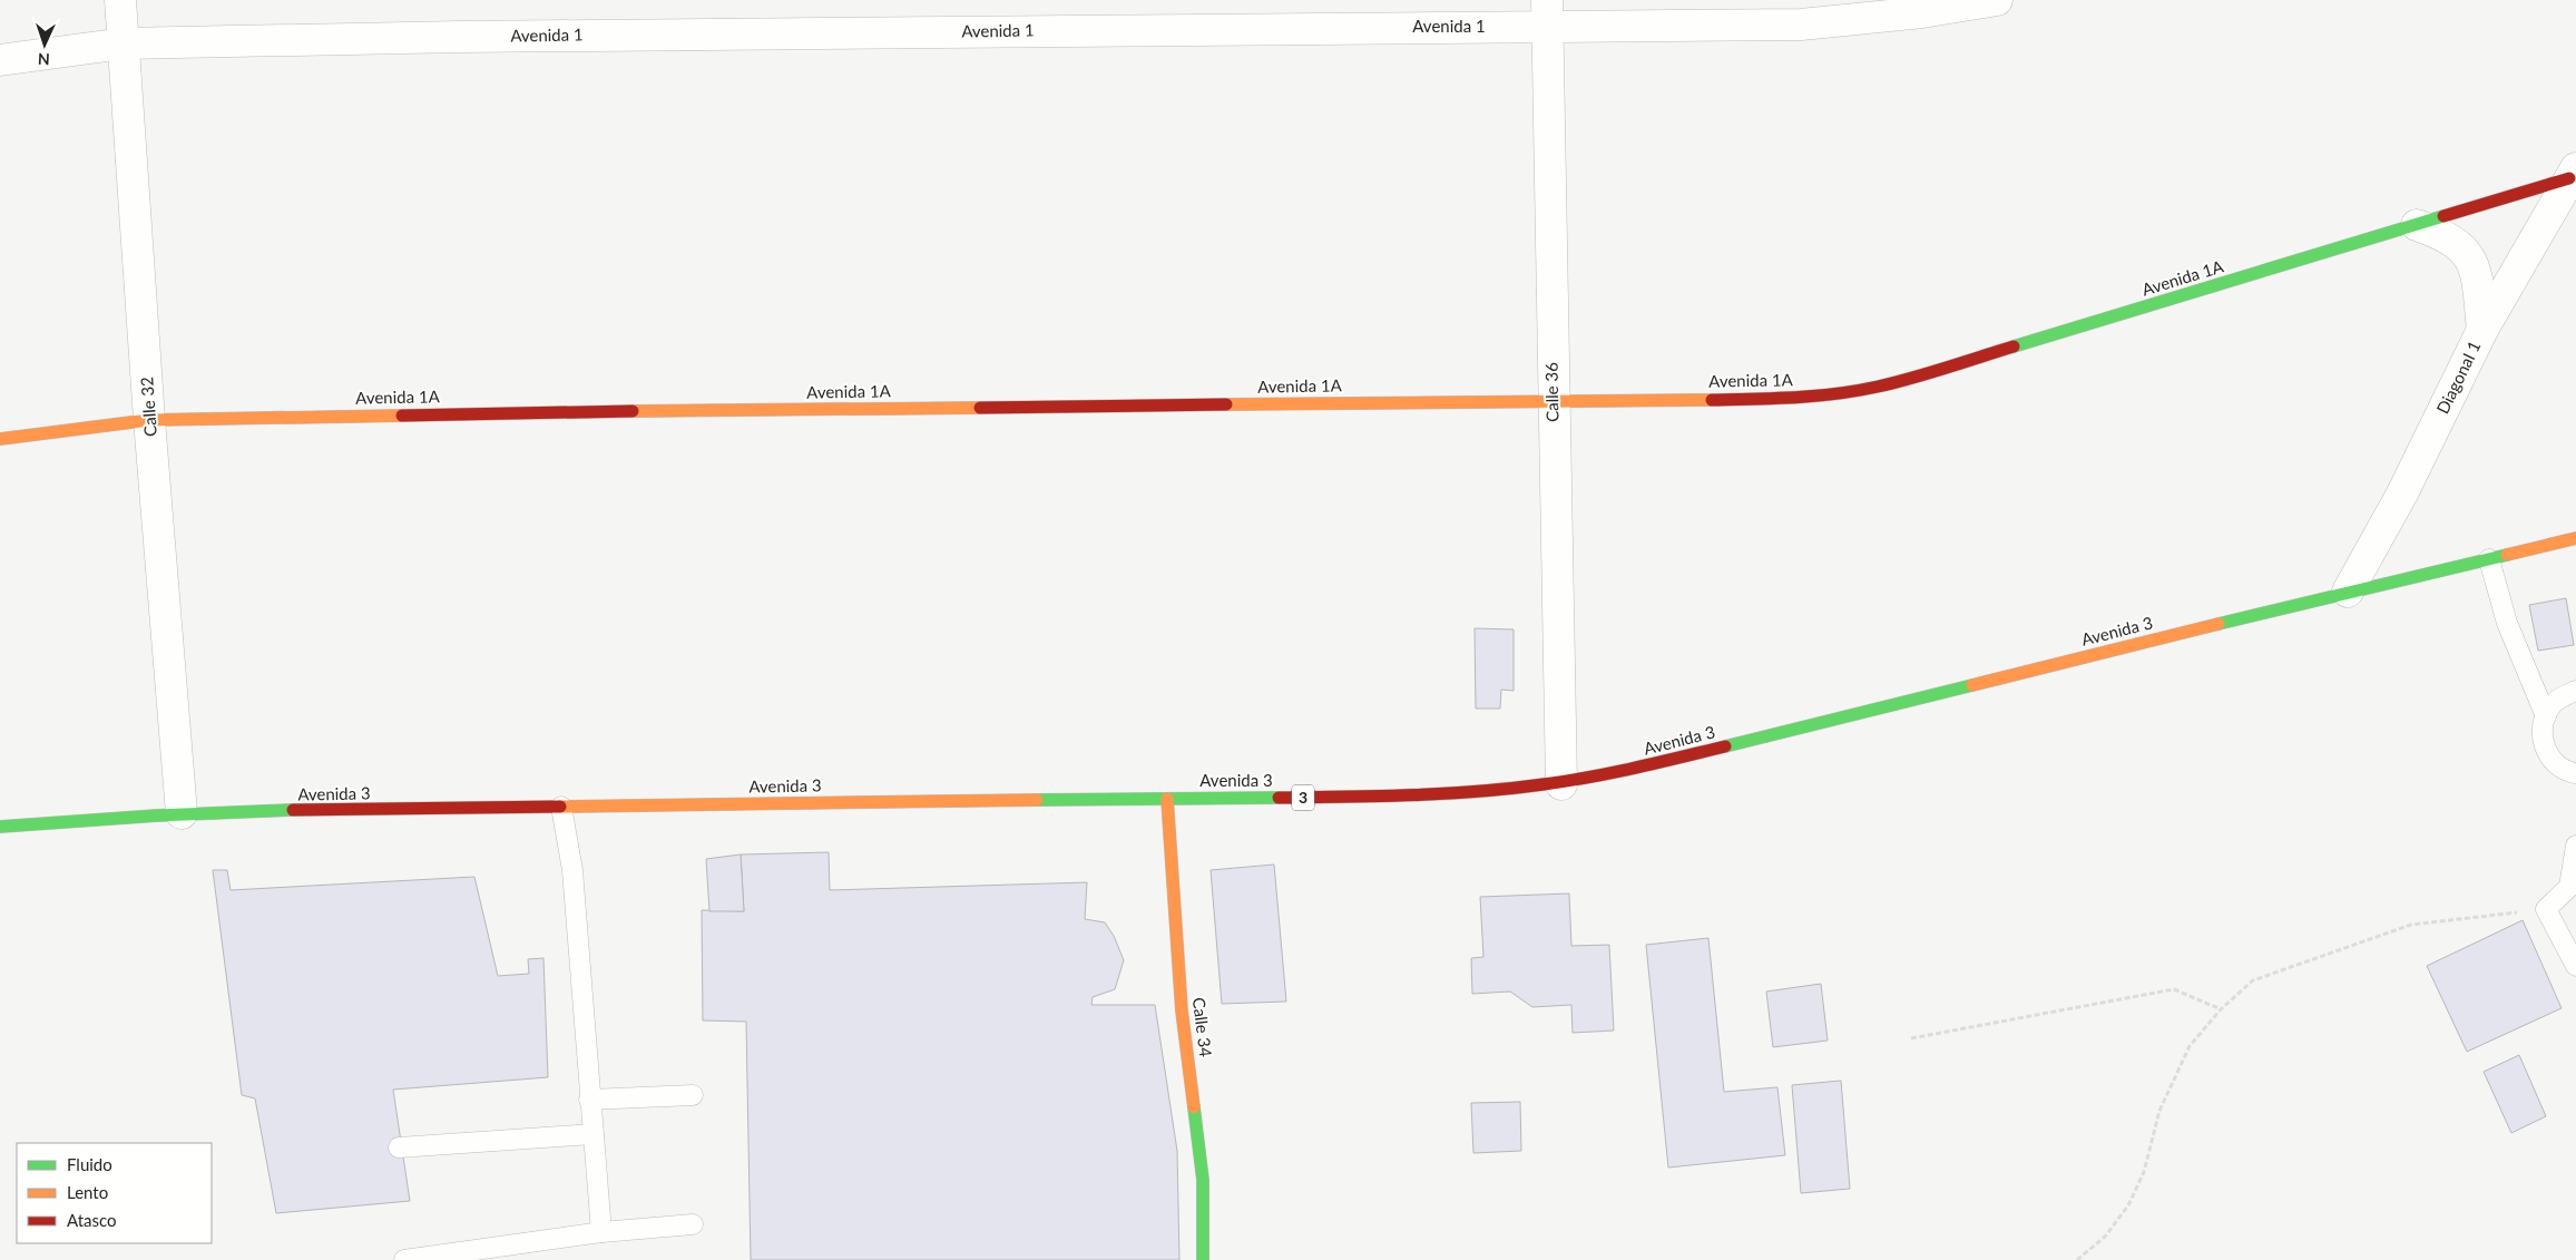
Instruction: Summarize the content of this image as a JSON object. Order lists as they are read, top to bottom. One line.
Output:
{"streets":{"street":["Avenida 1","Avenida 1A","Diagonal 1","Calle 36","Calle 32","Avenida 3","3","Calle 34"]},"crossings":[["Avenida 1","Calle 36"],["Avenida 1","Calle 32"],["Avenida 1A","Diagonal 1"],["Avenida 1A","Calle 36"],["Avenida 1A","Calle 32"],["Diagonal 1","Avenida 3"],["Calle 36","Avenida 3"],["Calle 32","Avenida 3"],["Avenida 3","Calle 34"]],"legend":["Fluido","Lento","Atasco"],"north":"bottom"}
